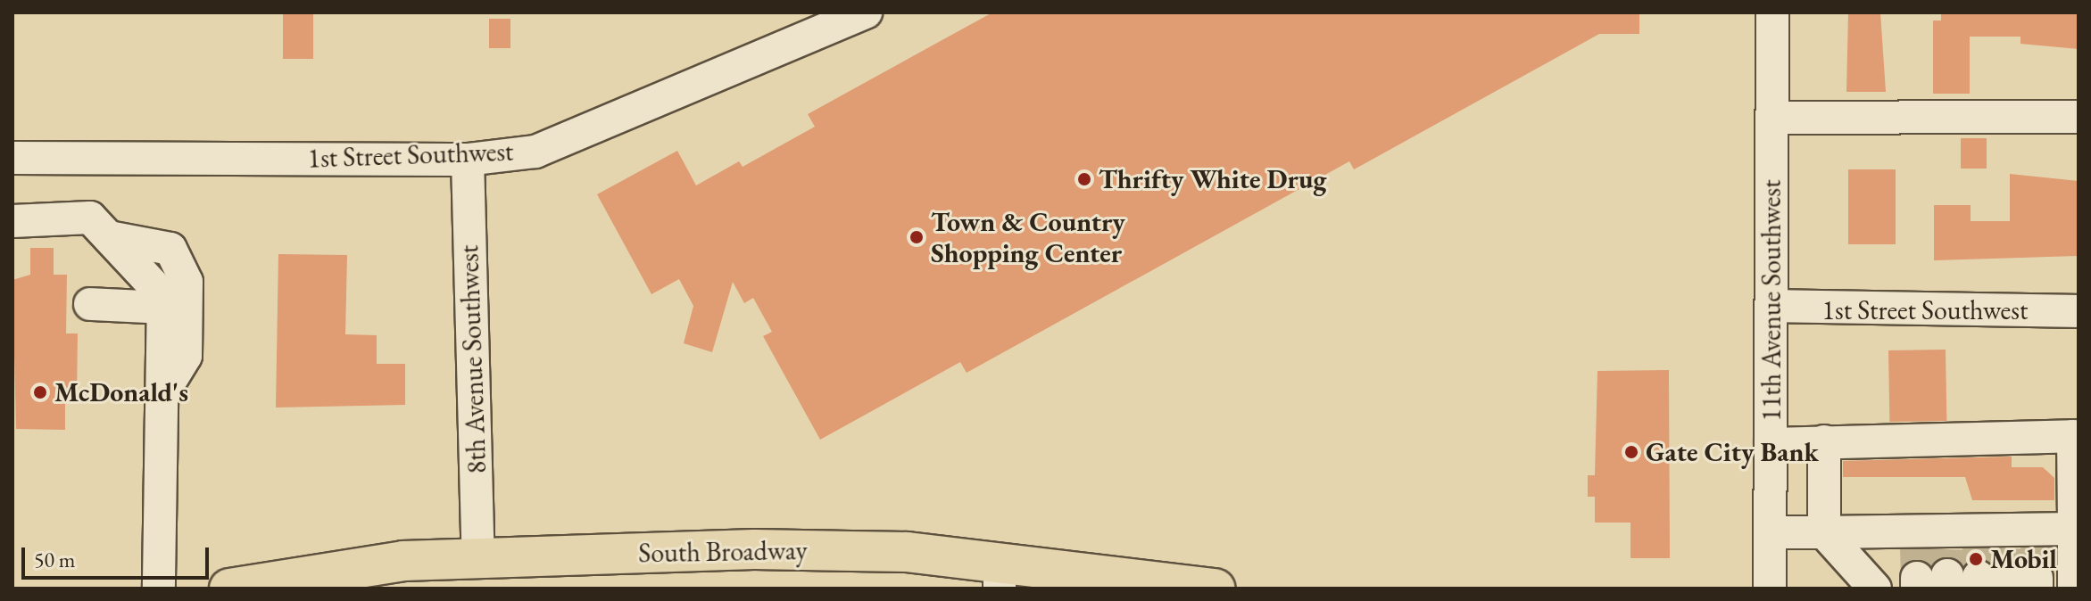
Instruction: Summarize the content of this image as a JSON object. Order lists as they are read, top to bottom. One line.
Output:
{"streets":{"main road":["South Broadway"],"street":["1st Street Southwest","11th Avenue Southwest","8th Avenue Southwest"]},"crossings":[["1st Street Southwest","11th Avenue Southwest"],["1st Street Southwest","8th Avenue Southwest"],["8th Avenue Southwest","South Broadway"]],"places":["Thrifty White Drug","Town & Country Shopping Center","McDonald's","Gate City Bank","Mobil"],"scale_bar":"50 m"}
